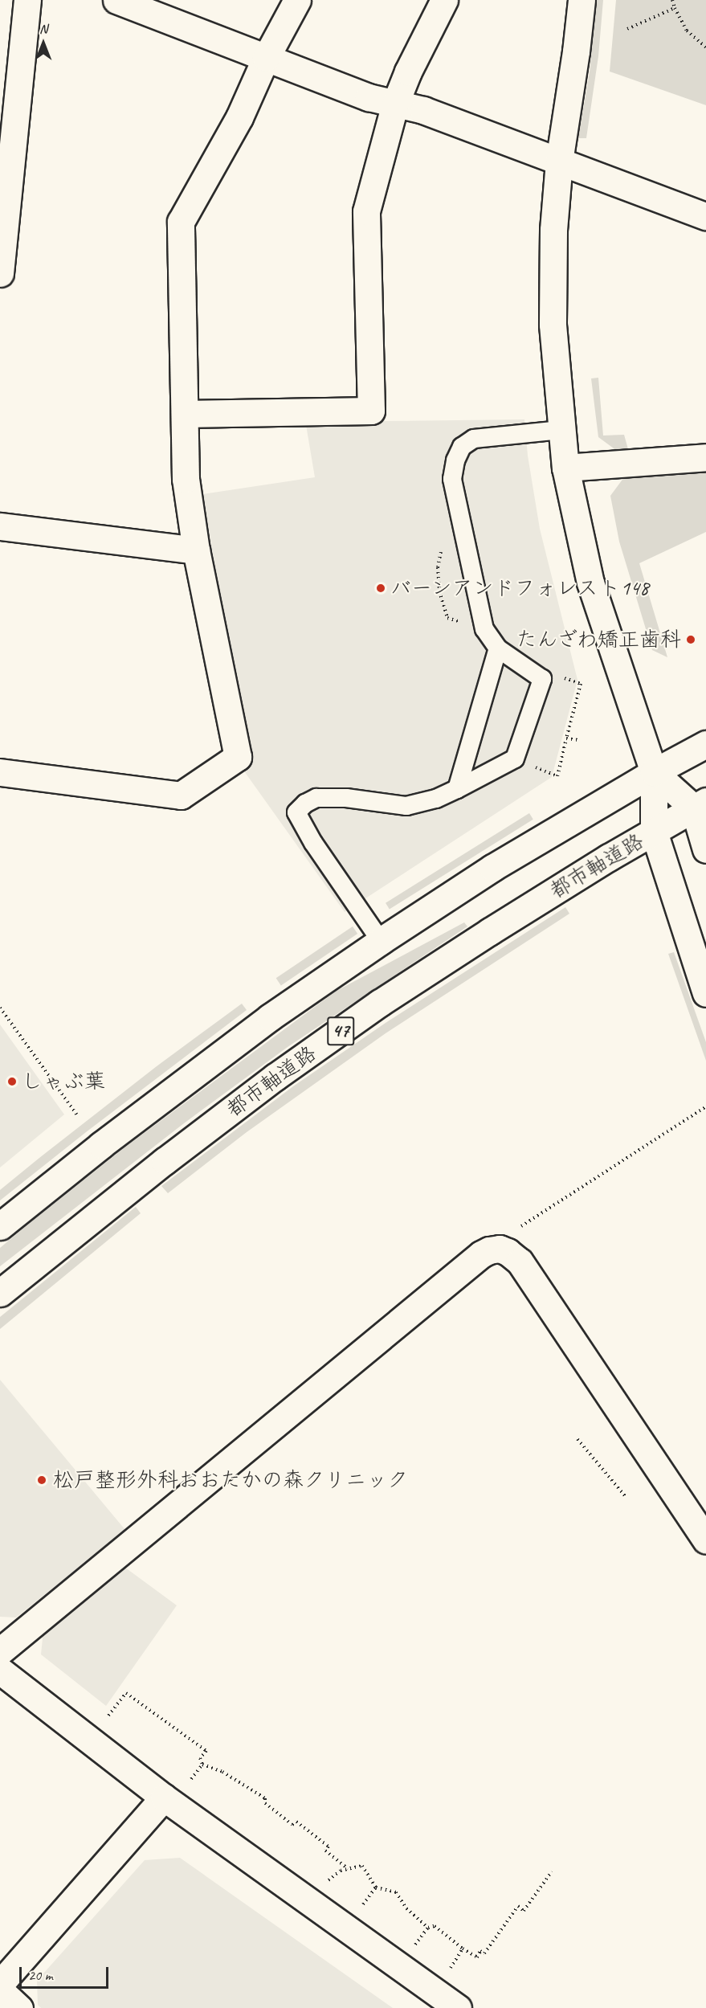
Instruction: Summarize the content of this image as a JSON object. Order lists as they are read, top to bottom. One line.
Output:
{"streets":{"street":["都市軸道路","47"]},"places":["バーンアンドフォレスト148","たんざわ矯正歯科","しゃぶ葉","松戸整形外科おおたかの森クリニック"],"scale_bar":"20 m","north":"top"}
